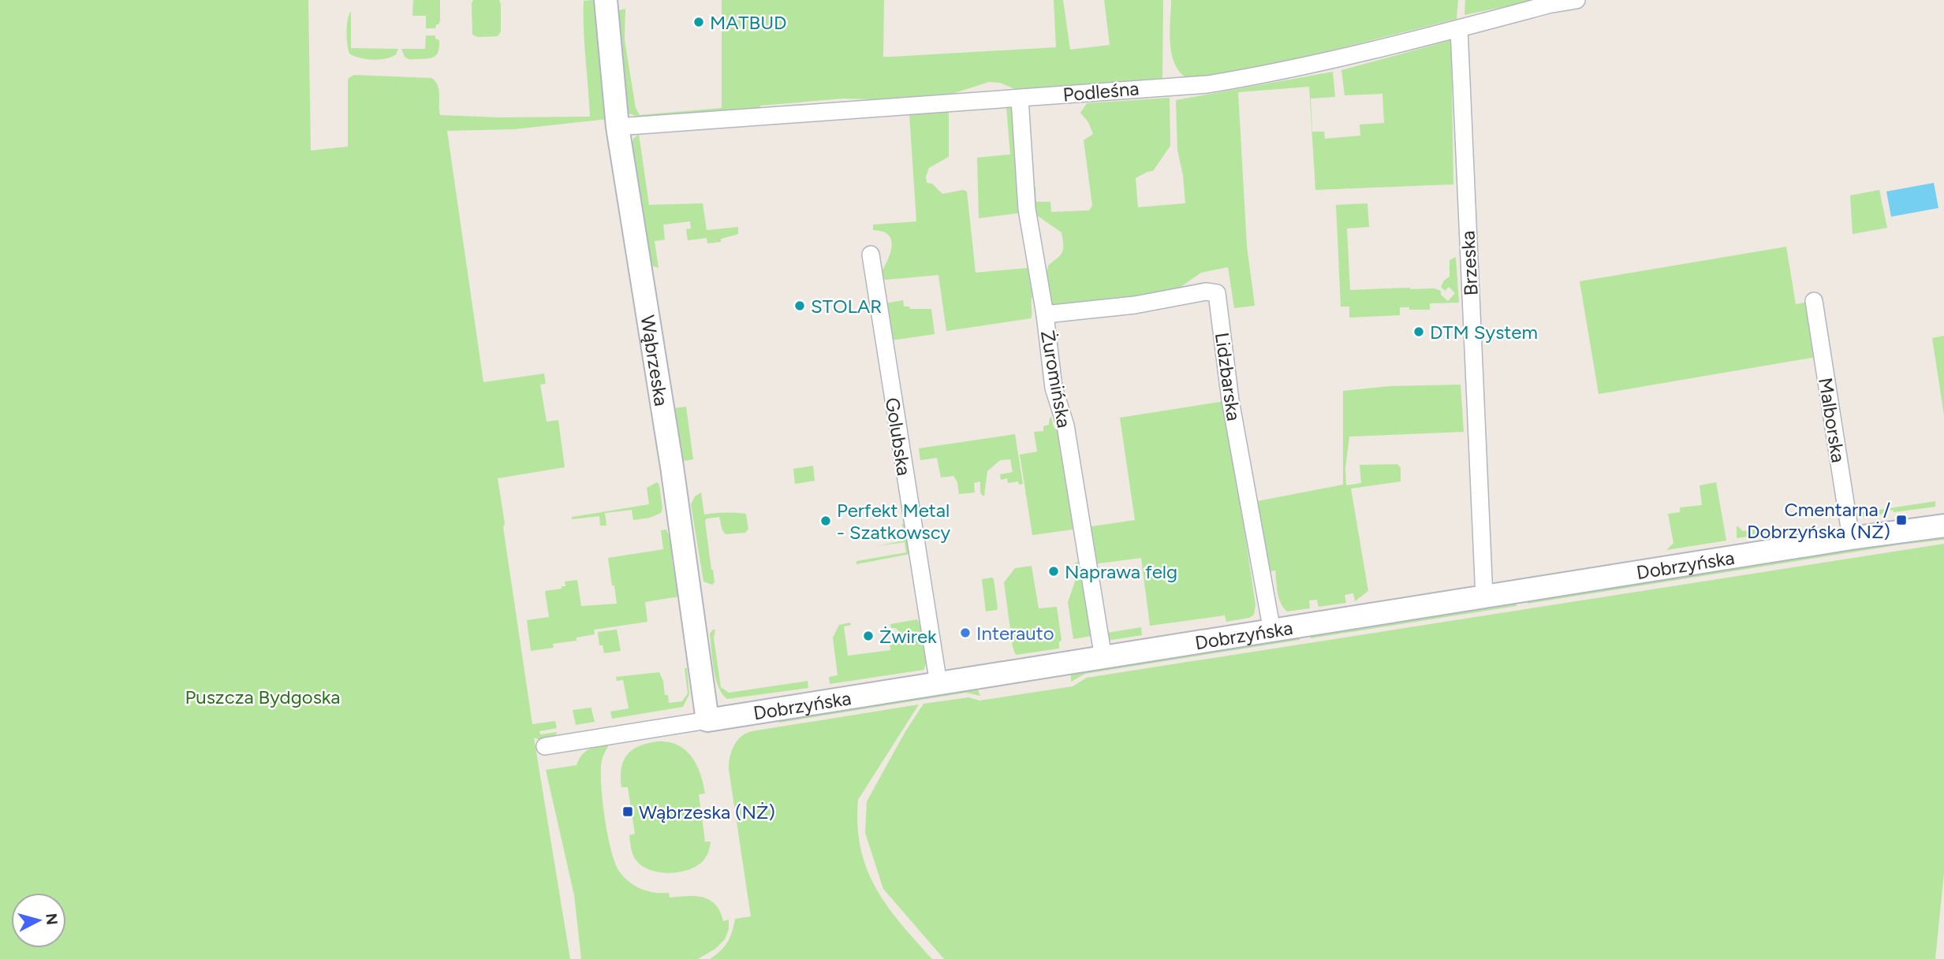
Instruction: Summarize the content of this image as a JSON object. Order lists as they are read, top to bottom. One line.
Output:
{"streets":{"street":["Podleśna","Brzeska","Wąbrzeska","Lidzbarska","Żuromińska","Malborska","Golubska","Dobrzyńska"]},"crossings":[["Podleśna","Brzeska"],["Podleśna","Wąbrzeska"],["Podleśna","Żuromińska"],["Brzeska","Dobrzyńska"],["Wąbrzeska","Dobrzyńska"],["Lidzbarska","Żuromińska"],["Lidzbarska","Dobrzyńska"],["Żuromińska","Dobrzyńska"],["Malborska","Dobrzyńska"],["Golubska","Dobrzyńska"]],"parks":["Puszcza Bydgoska"],"places":{"other":["MATBUD","STOLAR","DTM System","Perfekt Metal - Szatkowscy","Naprawa felg","Interauto","Żwirek"],"transit":["Cmentarna / Dobrzyńska (NŻ)","Wąbrzeska (NŻ)"]},"north":"right"}
